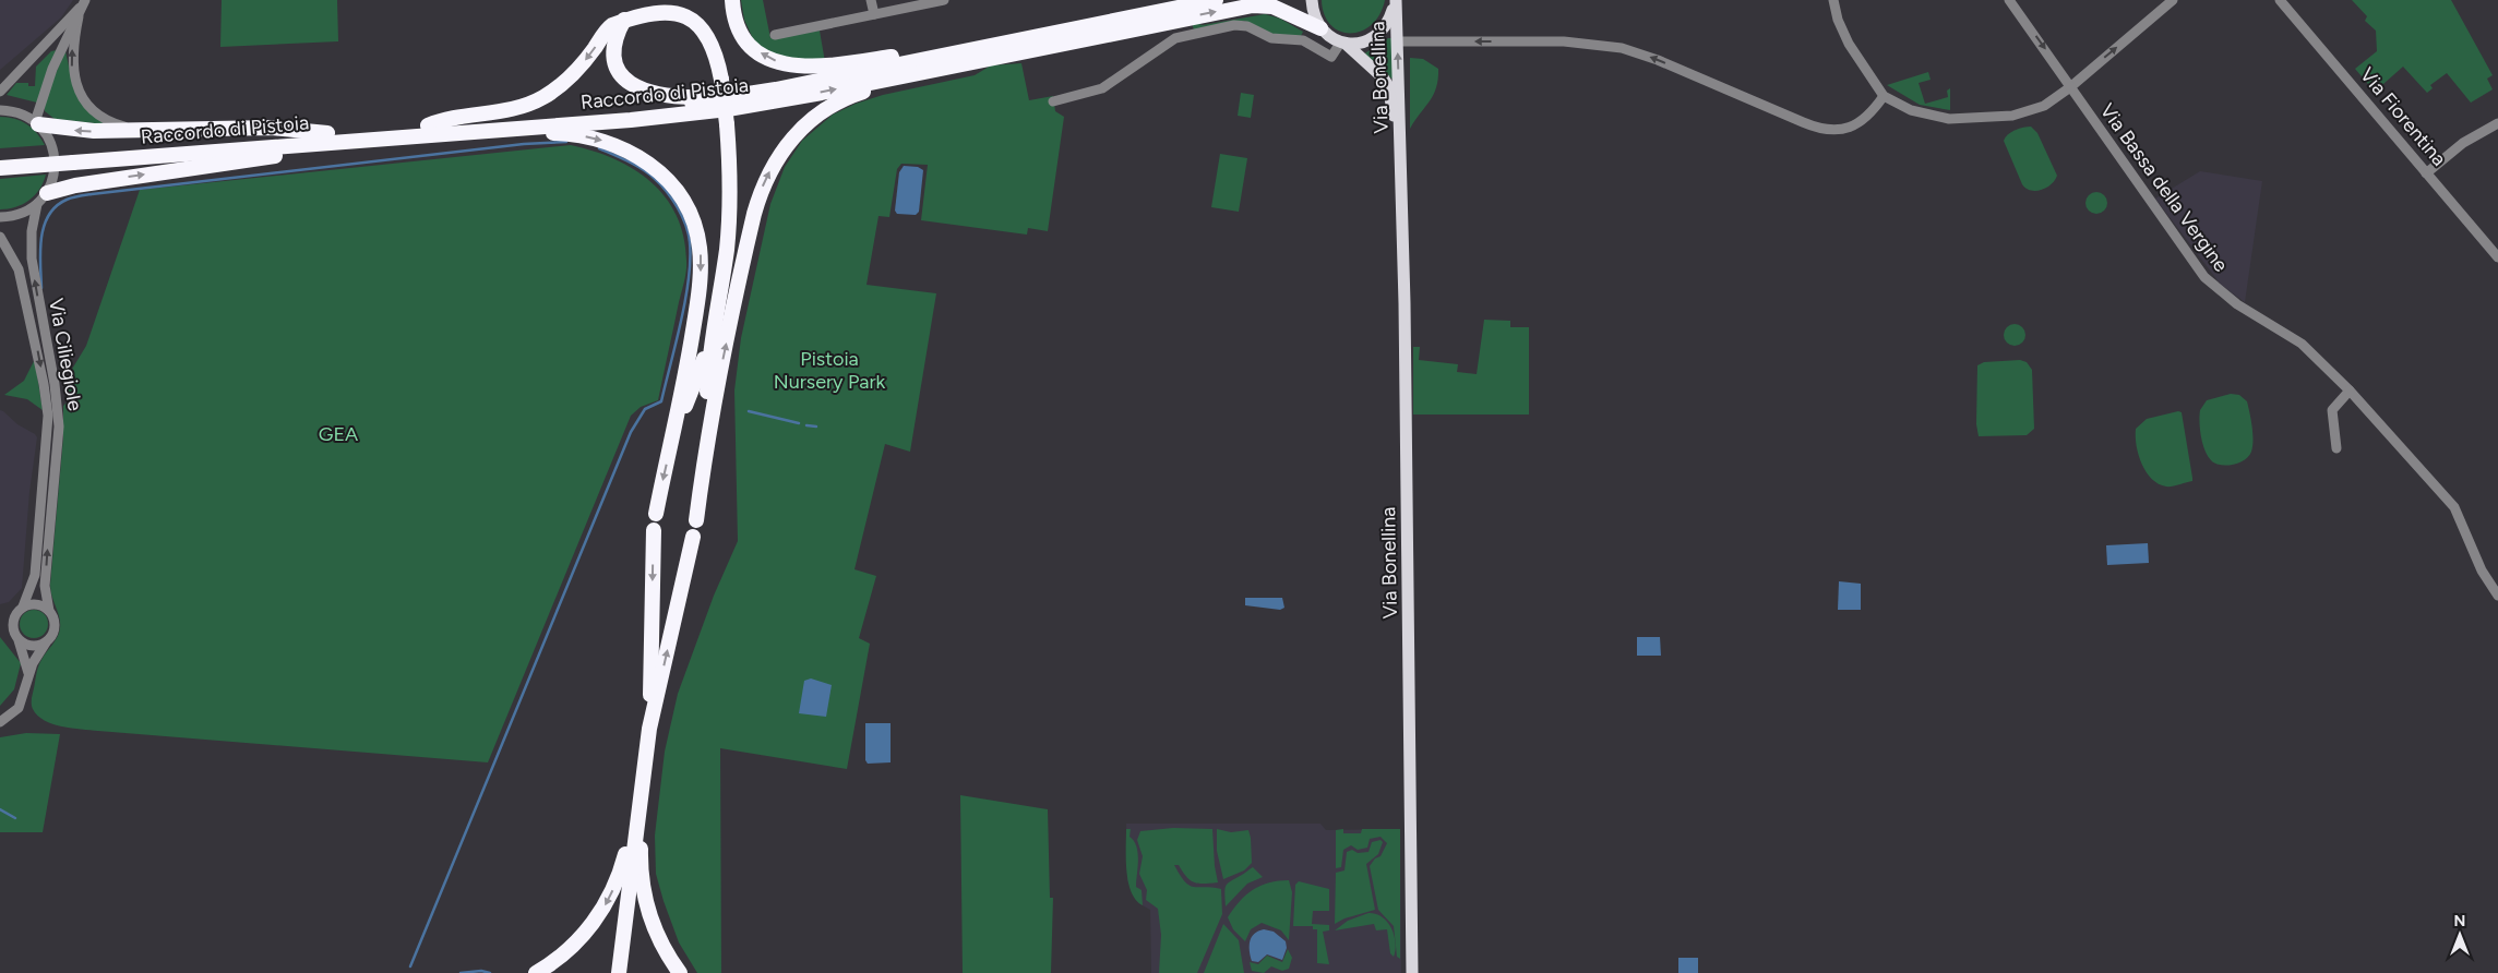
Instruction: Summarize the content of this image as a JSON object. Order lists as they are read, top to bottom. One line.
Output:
{"streets":{"highway":["Raccordo di Pistoia"],"main road":["Via Bonellina"],"street":["Via Fiorentina","Via Bassa della Vergine","Via Ciliegiole"]},"parks":["Pistoia Nursery Park","GEA"],"north":"top"}
